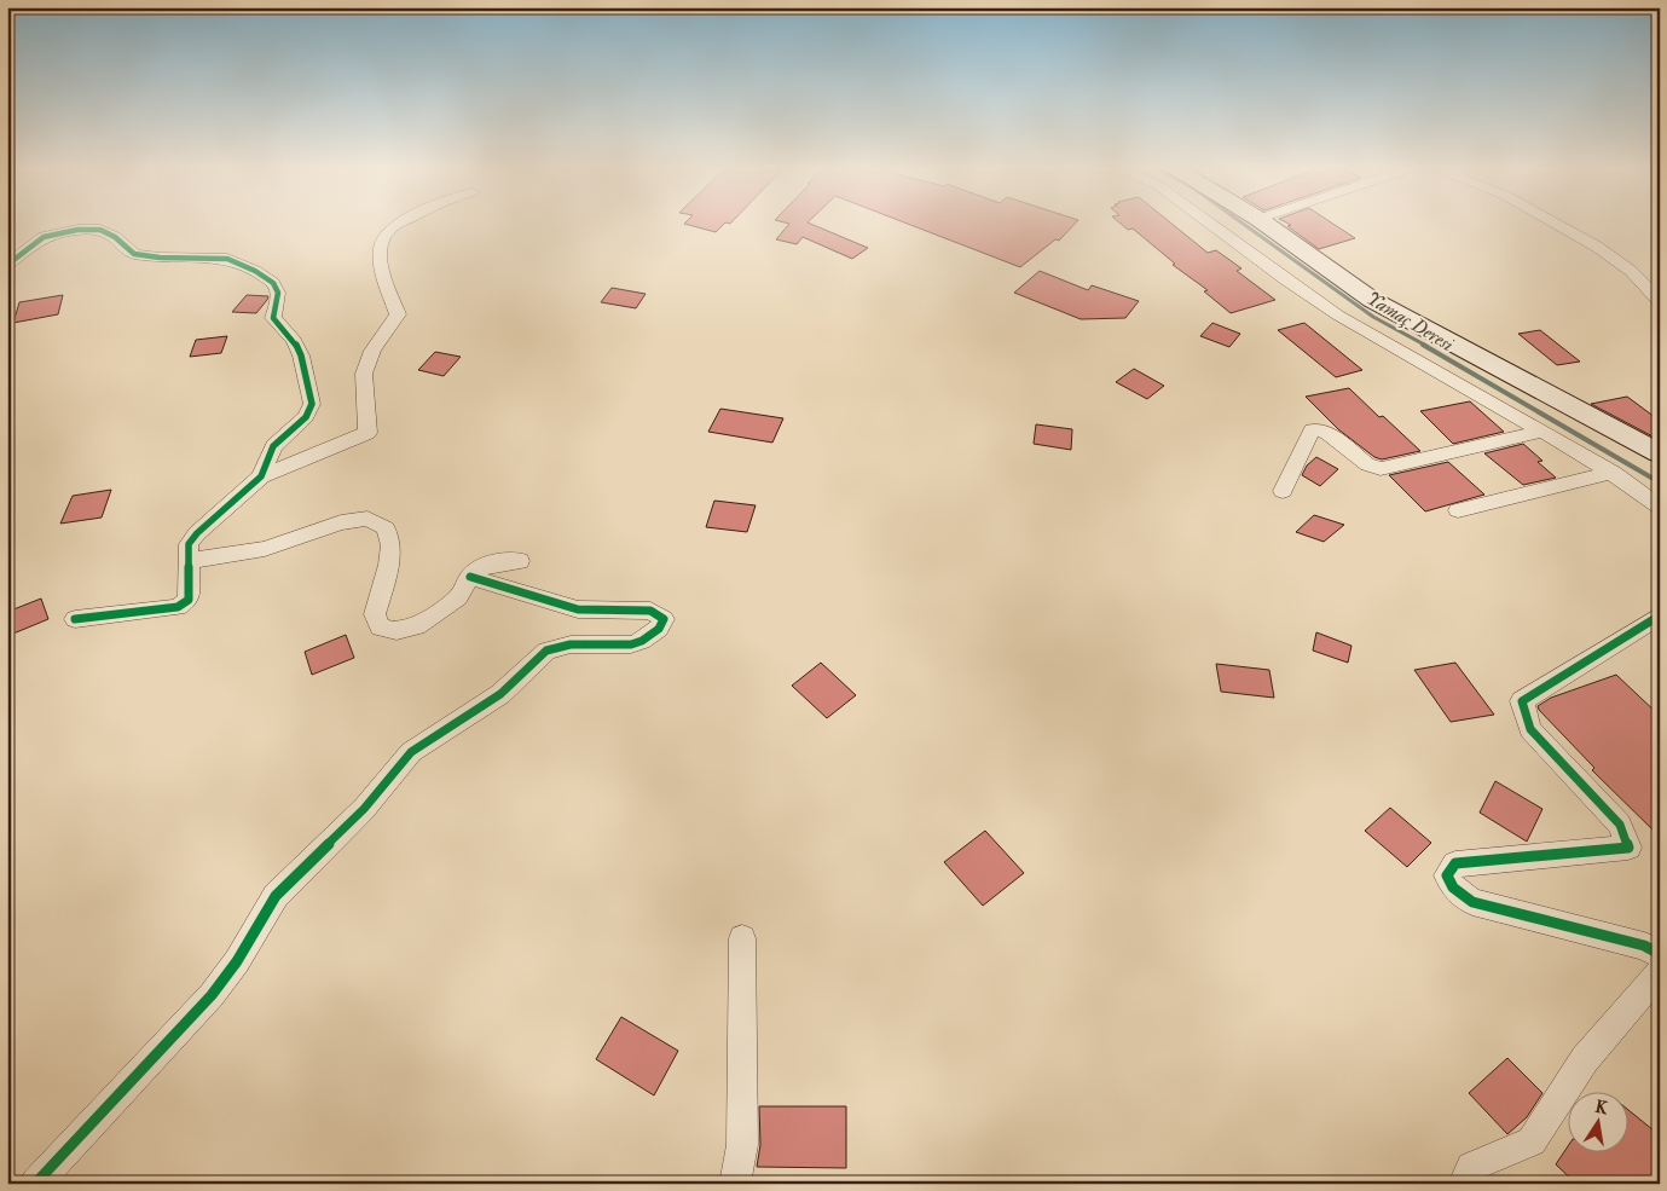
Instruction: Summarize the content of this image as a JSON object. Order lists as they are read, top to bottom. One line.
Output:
{"water":["Yamaç Deresi"],"north":"top"}
